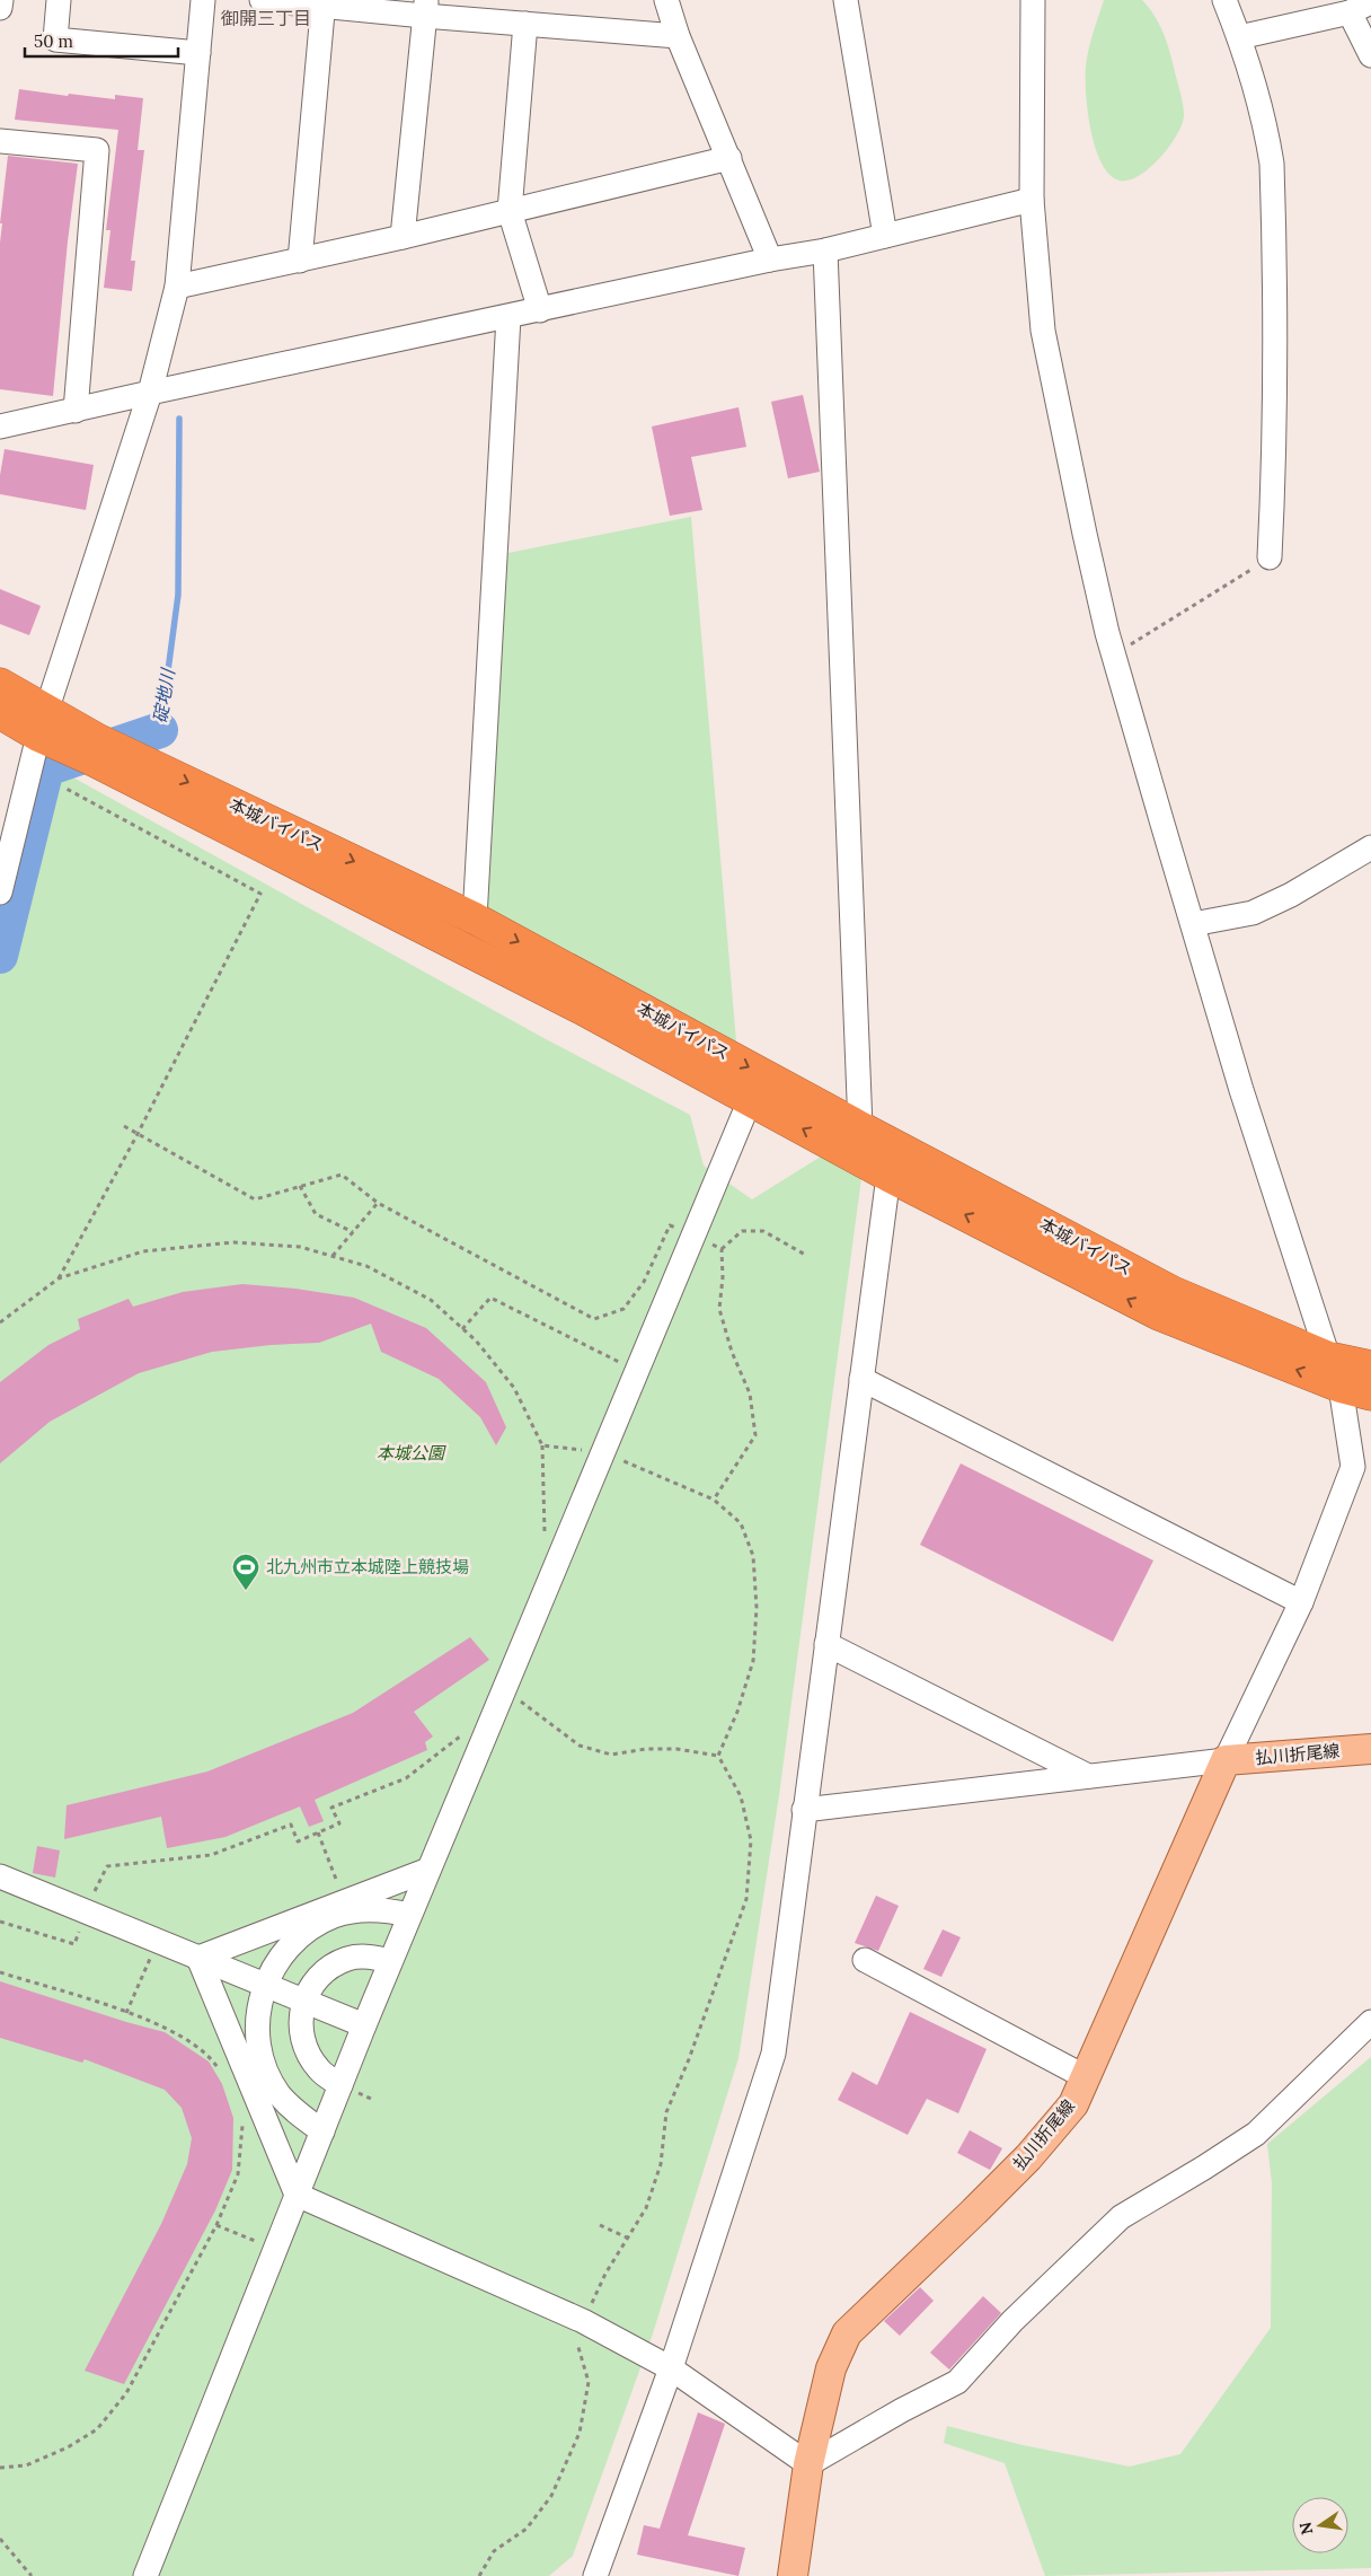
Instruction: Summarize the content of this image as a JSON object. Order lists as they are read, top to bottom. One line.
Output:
{"streets":{"highway":["本城バイパス"],"main road":["払川折尾線"]},"districts":["御開三丁目"],"water":["碇地川"],"parks":["本城公園"],"places":{"sports":["北九州市立本城陸上競技場"]},"scale_bar":"50 m","north":"left"}
